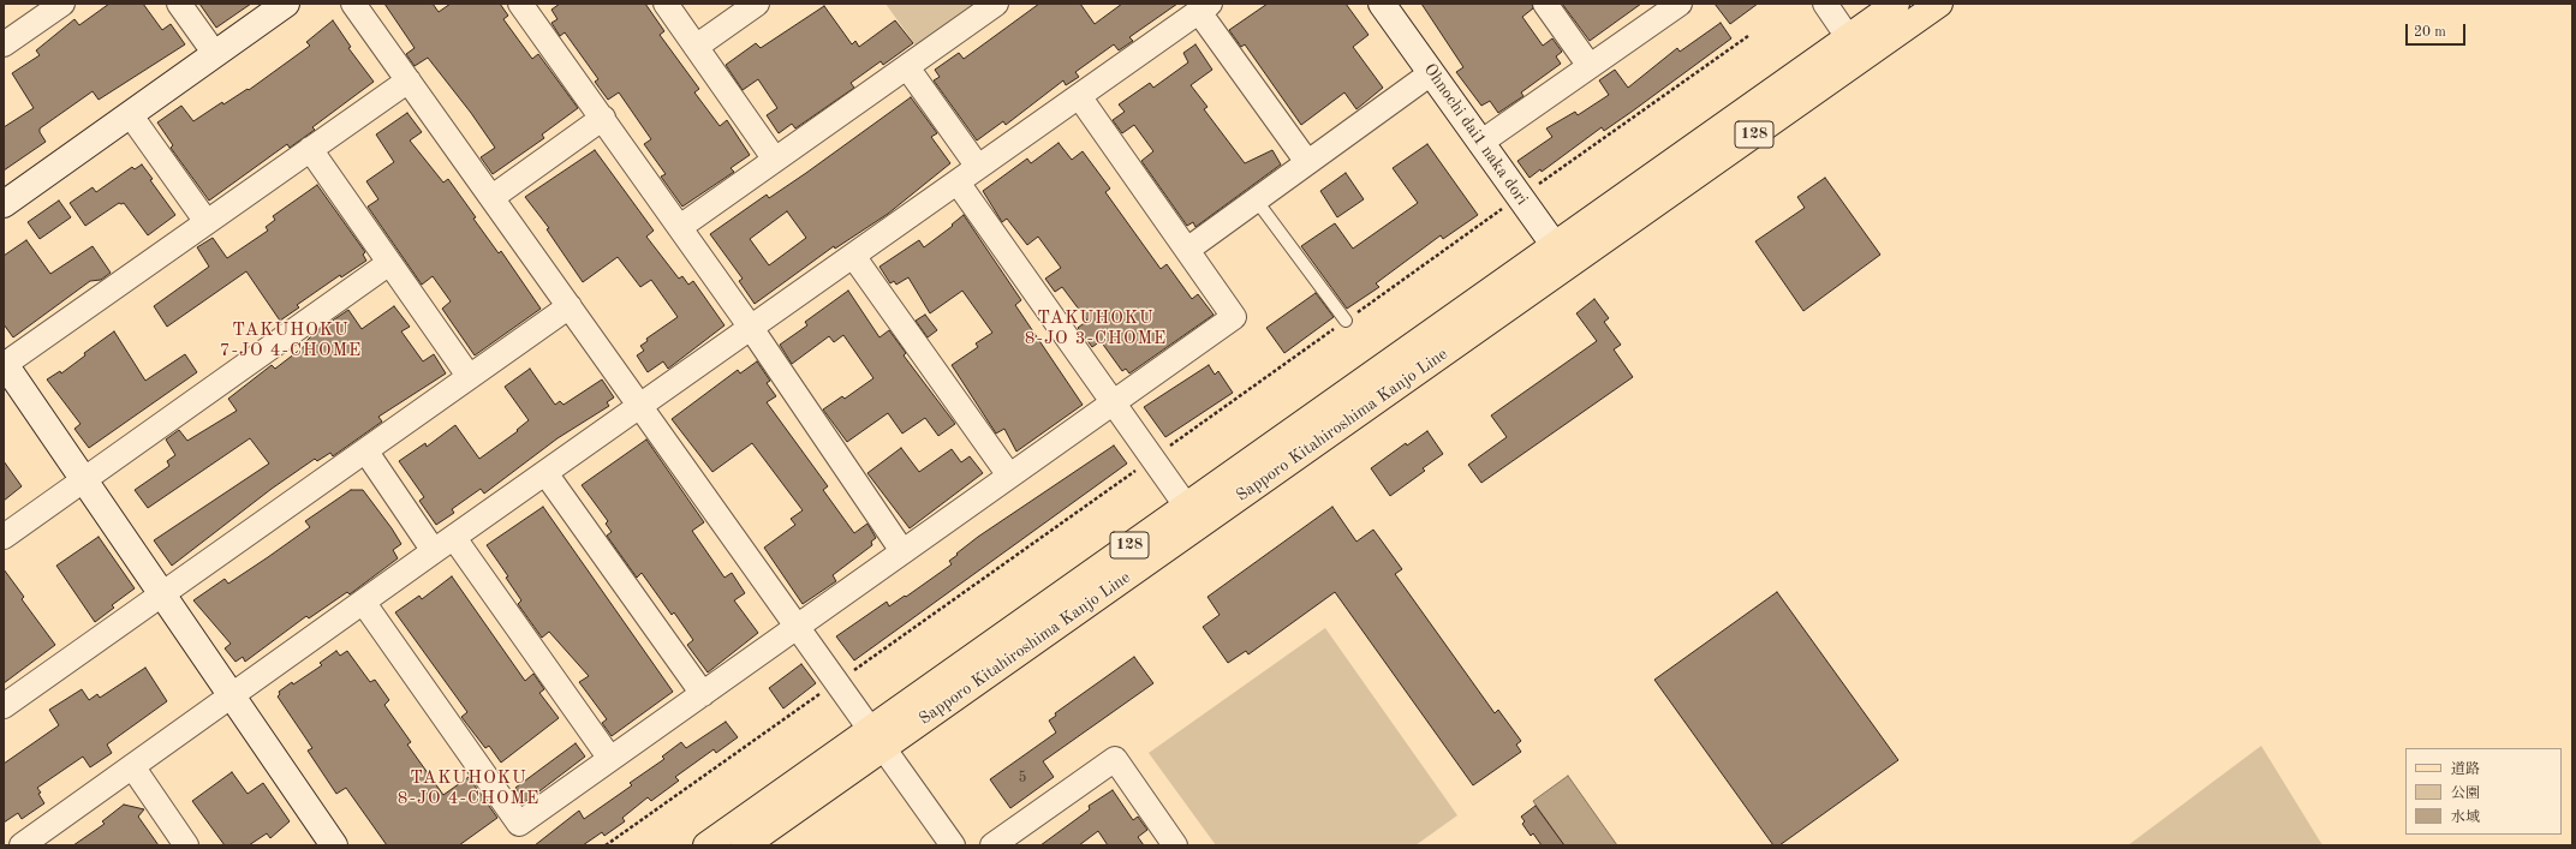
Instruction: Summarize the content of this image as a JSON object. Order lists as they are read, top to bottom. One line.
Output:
{"streets":{"main road":["128","Sapporo Kitahiroshima Kanjo Line"],"street":["Ohnochi dai1 naka dori"]},"crossings":[["Ohnochi dai1 naka dori","Sapporo Kitahiroshima Kanjo Line"]],"districts":["TAKUHOKU 8-JO 3-CHOME","TAKUHOKU 7-JO 4-CHOME","TAKUHOKU 8-JO 4-CHOME"],"house_numbers":["5"],"legend":["道路","公園","水域"],"scale_bar":"20 m"}
